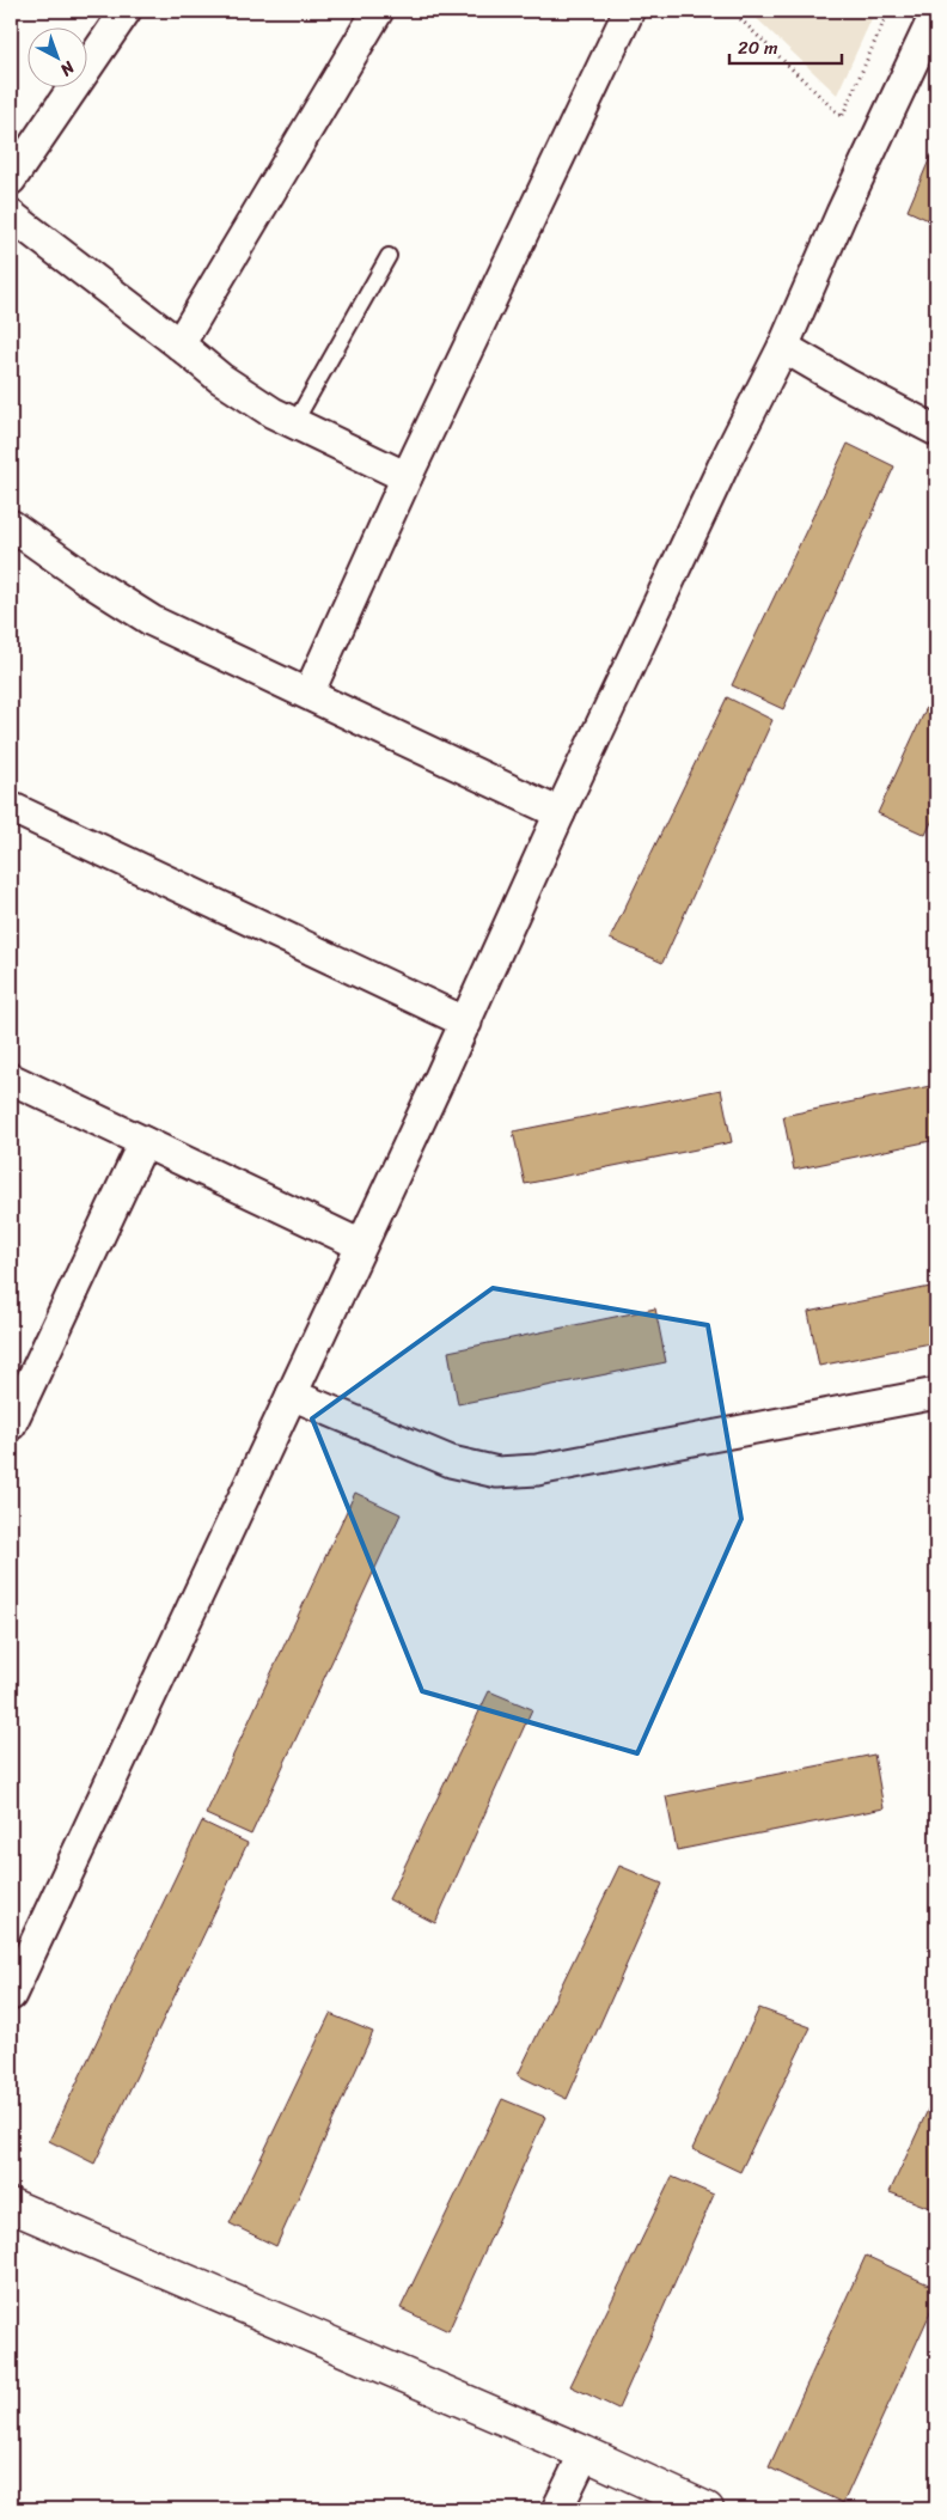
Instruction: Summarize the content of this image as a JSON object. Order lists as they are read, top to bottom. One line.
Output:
{"scale_bar":"20 m","north":"bottom right"}
